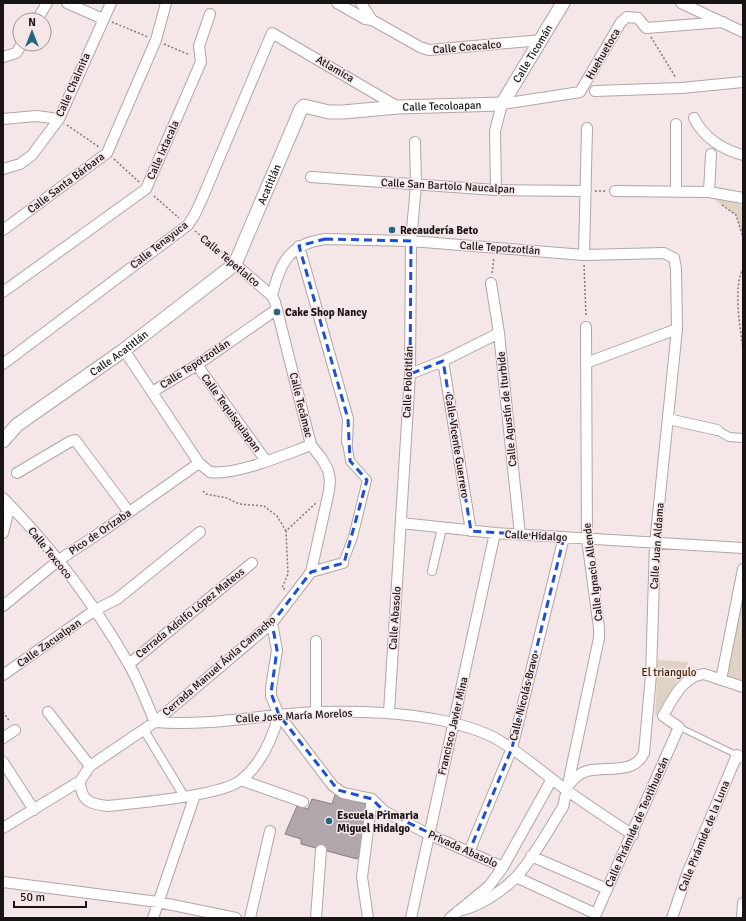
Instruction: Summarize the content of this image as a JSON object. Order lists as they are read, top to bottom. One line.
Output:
{"streets":{"street":["Calle Coacalco","Calle Ticomán","Huehuetoca","Atlamica","Calle Chalmita","Calle Tecoloapan","Calle Ixtacala","Calle Santa Bárbara","Acatitlán","Calle San Bartolo Naucalpan","Calle Tenayuca","Calle Tepotzotlán","Calle Tepetlalco","Calle Acatitlán","Calle Polotitlán","Calle Tecámac","Calle Agustín de Iturbide","Calle Tequisquiapan","Calle Vicente Guerrero","Pico de Orizaba","Calle Hidalgo","Calle Juan Aldama","Calle Texcoco","Calle Ignacio Allende","Cerrada Adolfo López Mateos","Calle Abasolo","Calle Zacualpan","Cerrada Manuel Ávila Camacho","Calle Nicolás Bravo","Calle Jose María Morelos","Francisco Javier Mina","Calle Pirámide de Teotihuacán","Calle Pirámide de la Luna","Privada Abasolo"]},"crossings":[["Calle Coacalco","Calle Ticomán"],["Calle Ticomán","Calle Tecoloapan"],["Huehuetoca","Calle Tecoloapan"],["Atlamica","Calle Tecoloapan"],["Atlamica","Calle Tenayuca"],["Calle Chalmita","Calle Tepetlalco"],["Calle Tecoloapan","Acatitlán"],["Calle Ixtacala","Calle Tepetlalco"],["Calle Santa Bárbara","Calle Tepetlalco"],["Acatitlán","Calle Tepetlalco"],["Acatitlán","Calle Acatitlán"],["Calle San Bartolo Naucalpan","Calle Polotitlán"],["Calle Tenayuca","Calle Tepetlalco"],["Calle Tepotzotlán","Calle Polotitlán"],["Calle Tepotzotlán","Calle Tecámac"],["Calle Tepotzotlán","Calle Tequisquiapan"],["Calle Tepotzotlán","Calle Juan Aldama"],["Calle Tepetlalco","Calle Acatitlán"],["Calle Tepetlalco","Calle Tecámac"],["Calle Polotitlán","Calle Hidalgo"],["Calle Polotitlán","Calle Abasolo"],["Calle Tecámac","Calle Tequisquiapan"],["Calle Tecámac","Pico de Orizaba"],["Calle Tecámac","Cerrada Manuel Ávila Camacho"],["Calle Agustín de Iturbide","Calle Hidalgo"],["Calle Vicente Guerrero","Calle Hidalgo"],["Pico de Orizaba","Calle Texcoco"],["Calle Hidalgo","Calle Juan Aldama"],["Calle Hidalgo","Calle Ignacio Allende"],["Calle Hidalgo","Calle Abasolo"],["Calle Hidalgo","Calle Nicolás Bravo"],["Calle Hidalgo","Francisco Javier Mina"],["Calle Juan Aldama","Calle Ignacio Allende"],["Calle Juan Aldama","Calle Jose María Morelos"],["Calle Texcoco","Cerrada Adolfo López Mateos"],["Calle Texcoco","Calle Zacualpan"],["Calle Texcoco","Cerrada Manuel Ávila Camacho"],["Calle Texcoco","Calle Jose María Morelos"],["Calle Ignacio Allende","Calle Jose María Morelos"],["Calle Abasolo","Calle Jose María Morelos"],["Cerrada Manuel Ávila Camacho","Calle Jose María Morelos"],["Calle Nicolás Bravo","Calle Jose María Morelos"],["Calle Nicolás Bravo","Privada Abasolo"],["Calle Jose María Morelos","Francisco Javier Mina"],["Calle Jose María Morelos","Calle Pirámide de Teotihuacán"],["Francisco Javier Mina","Privada Abasolo"]],"parks":["El triangulo"],"places":["Recaudería Beto","Cake Shop Nancy","Escuela Primaria Miguel Hidalgo"],"scale_bar":"50 m","north":"top"}
